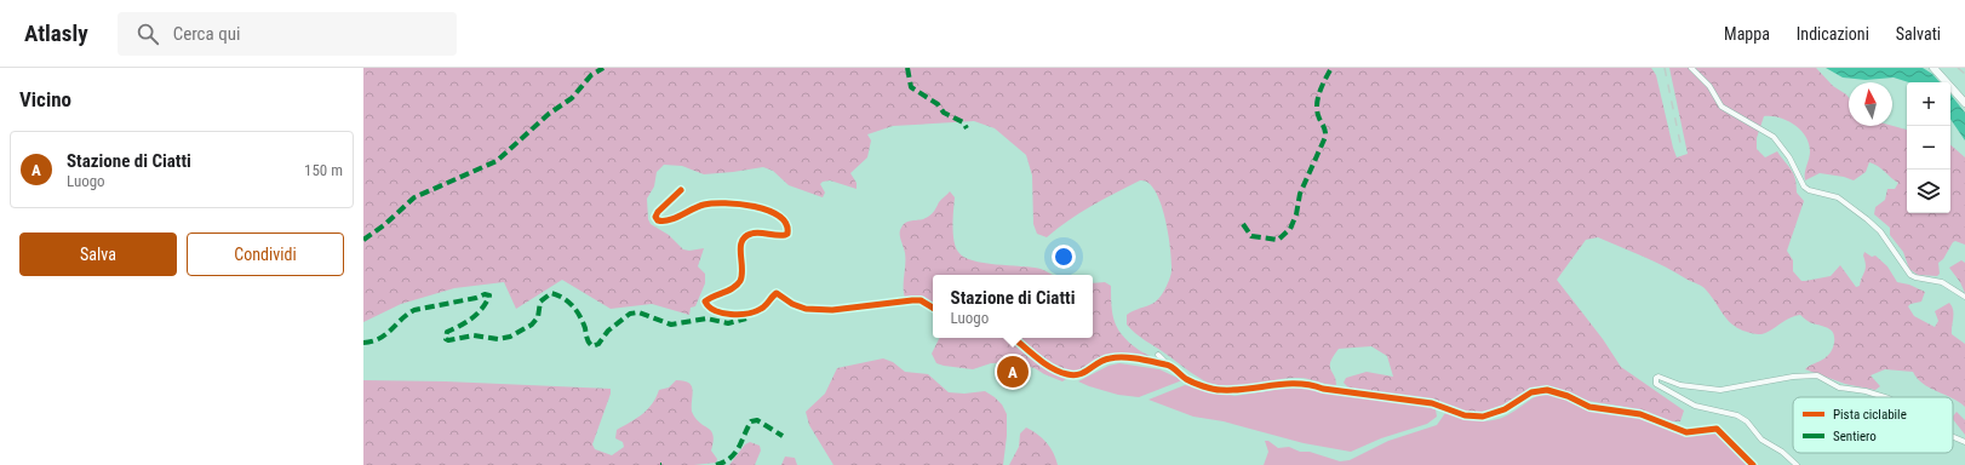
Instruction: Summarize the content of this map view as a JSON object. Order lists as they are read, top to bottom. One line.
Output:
{"legend":["Pista ciclabile","Sentiero"],"north":"top","page":{"header":"Atlasly","search":"Cerca qui","nav":["Mappa","Indicazioni","Salvati"],"heading":"Vicino","map_buttons":["+","−"],"list":[{"mark":"A","name":"Stazione di Ciatti","note":"Luogo","value":"150 m"}],"buttons":["Salva","Condividi"],"popup":["Stazione di Ciatti","Luogo"],"pins":"A"}}
